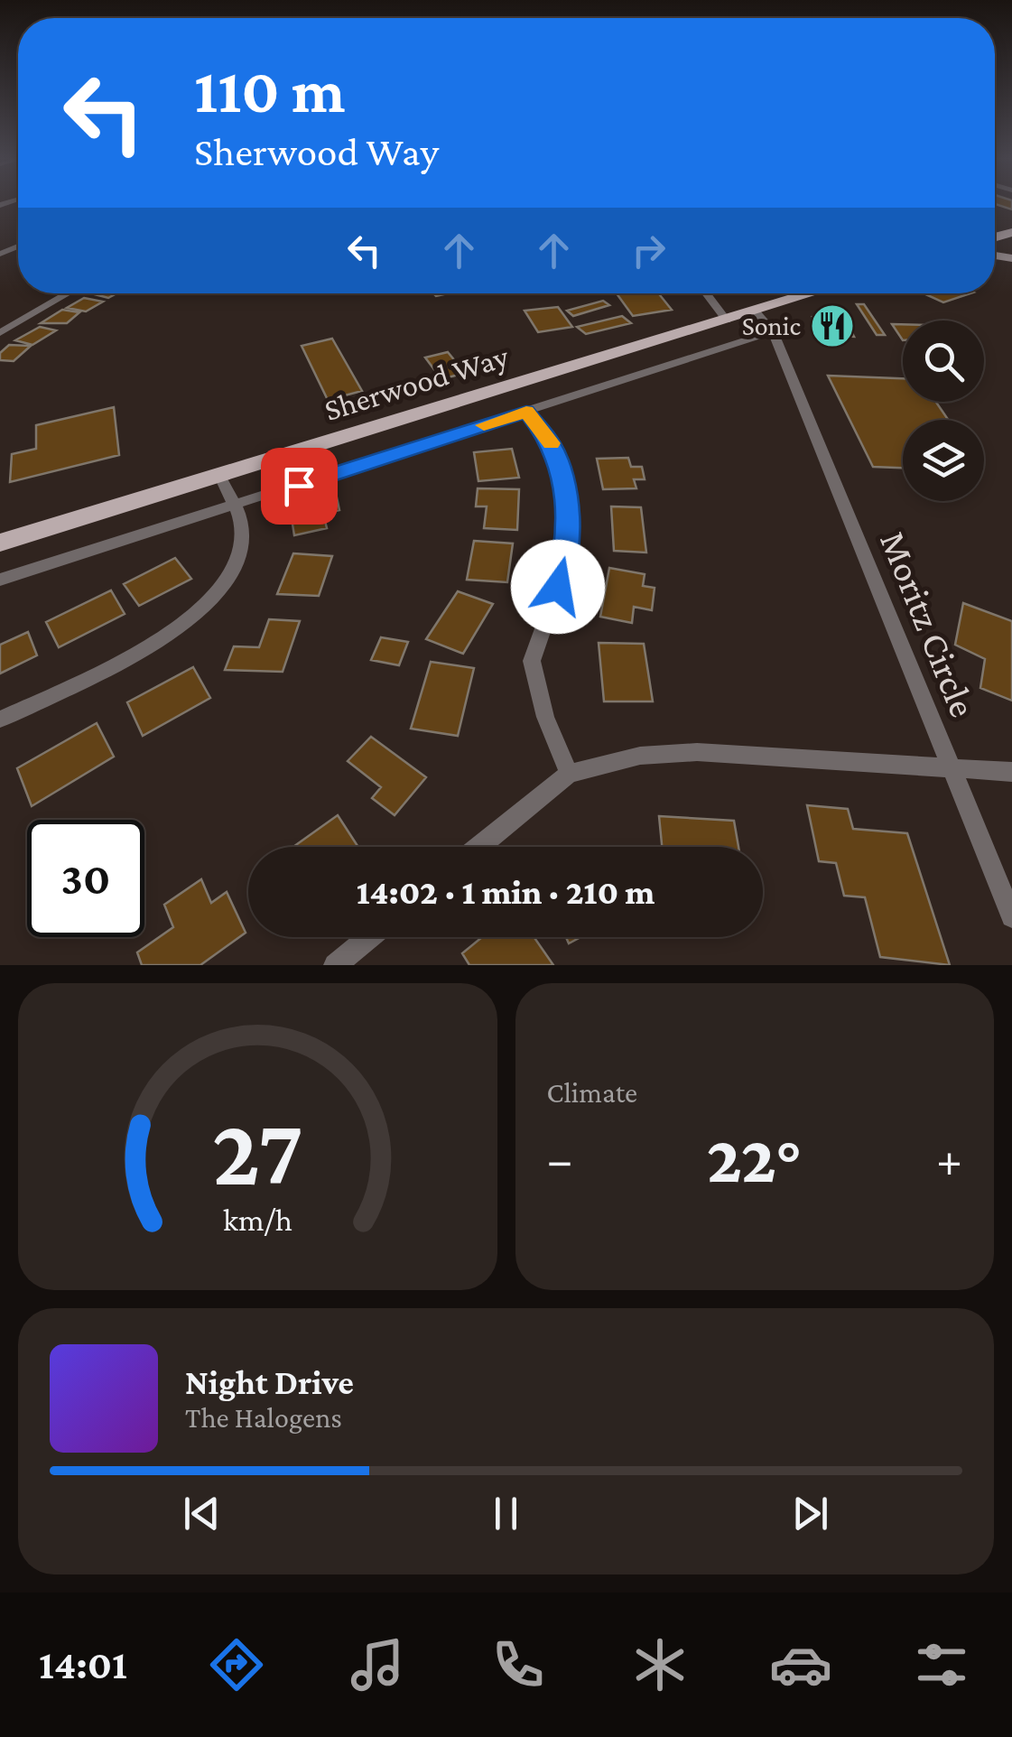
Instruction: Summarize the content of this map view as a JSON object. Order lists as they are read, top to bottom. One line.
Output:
{"streets":{"main road":["Sherwood Way"],"street":["Moritz Circle"]},"crossings":[["Sherwood Way","Moritz Circle"]],"places":{"restaurant":["Sonic"]},"page":{"turn":["110 m","Sherwood Way"],"limit":"30","trip":"14:02 · 1 min · 210 m","tile":"Climate","heat":["−","22°","+"],"song":["Night Drive","The Halogens"],"tabs":"14:01","gauge":["27","km/h"]}}
